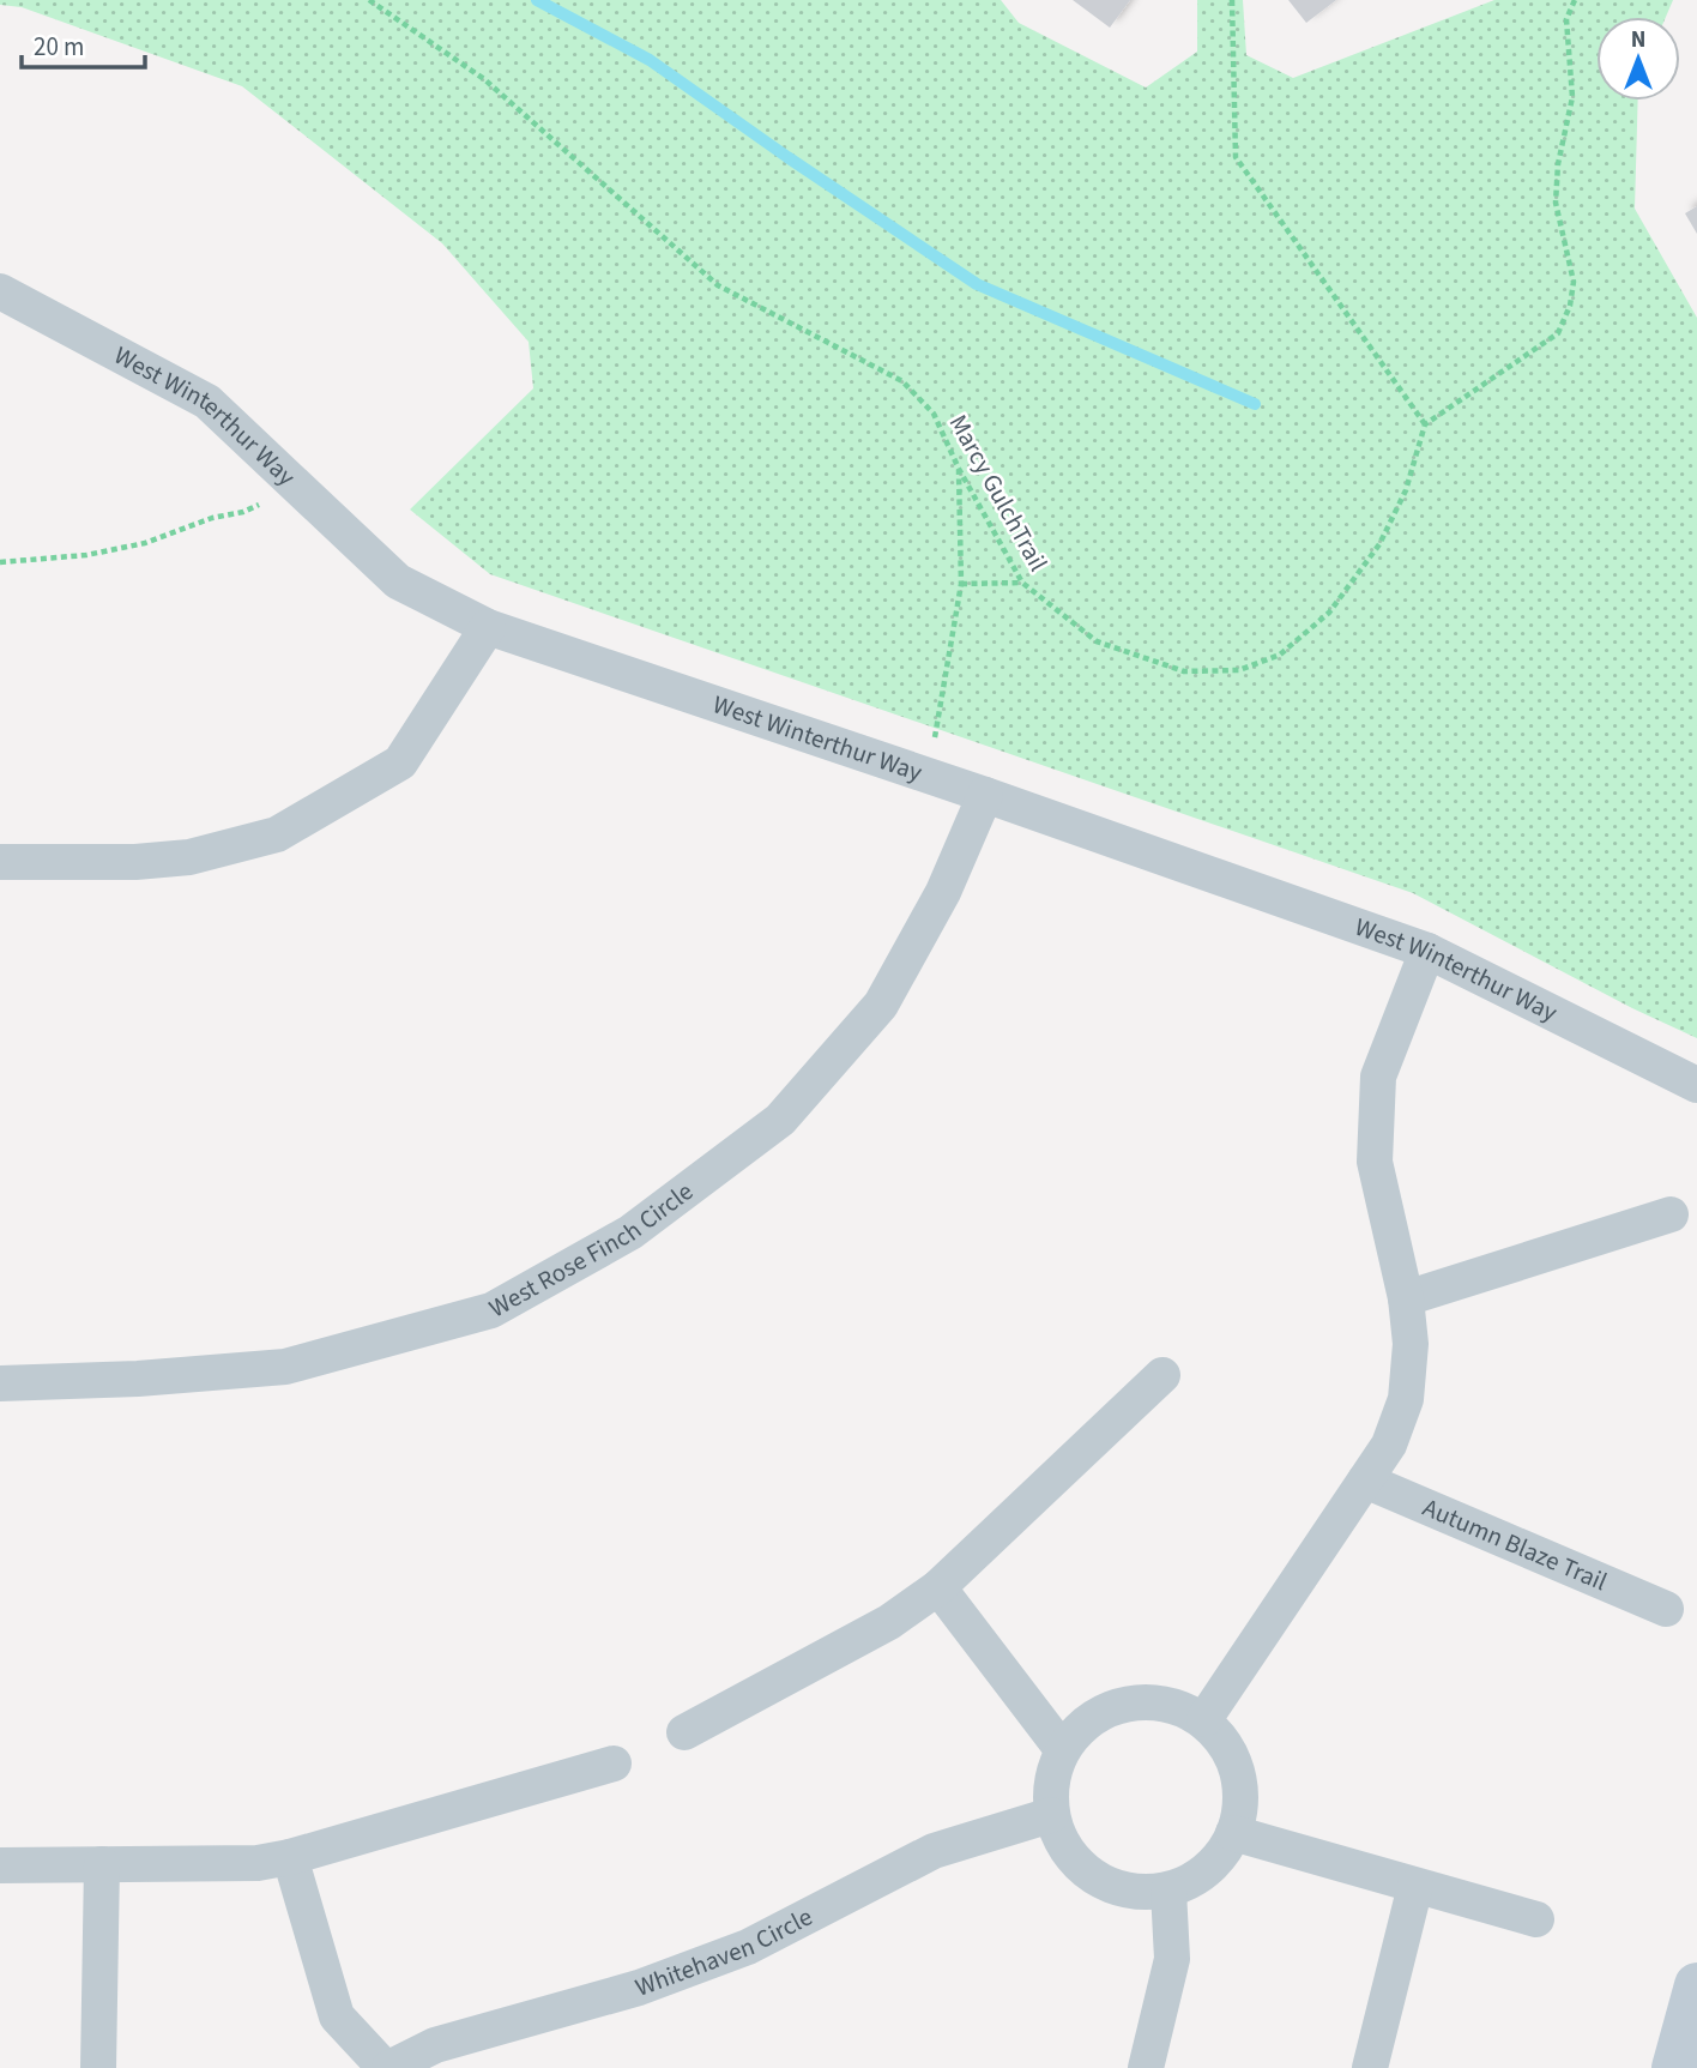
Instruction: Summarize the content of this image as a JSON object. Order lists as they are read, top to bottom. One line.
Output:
{"streets":{"street":["West Winterthur Way","West Rose Finch Circle","Autumn Blaze Trail","Whitehaven Circle"],"path":["Marcy GulchTrail"]},"crossings":[["West Winterthur Way","West Rose Finch Circle"]],"scale_bar":"20 m","north":"top"}
